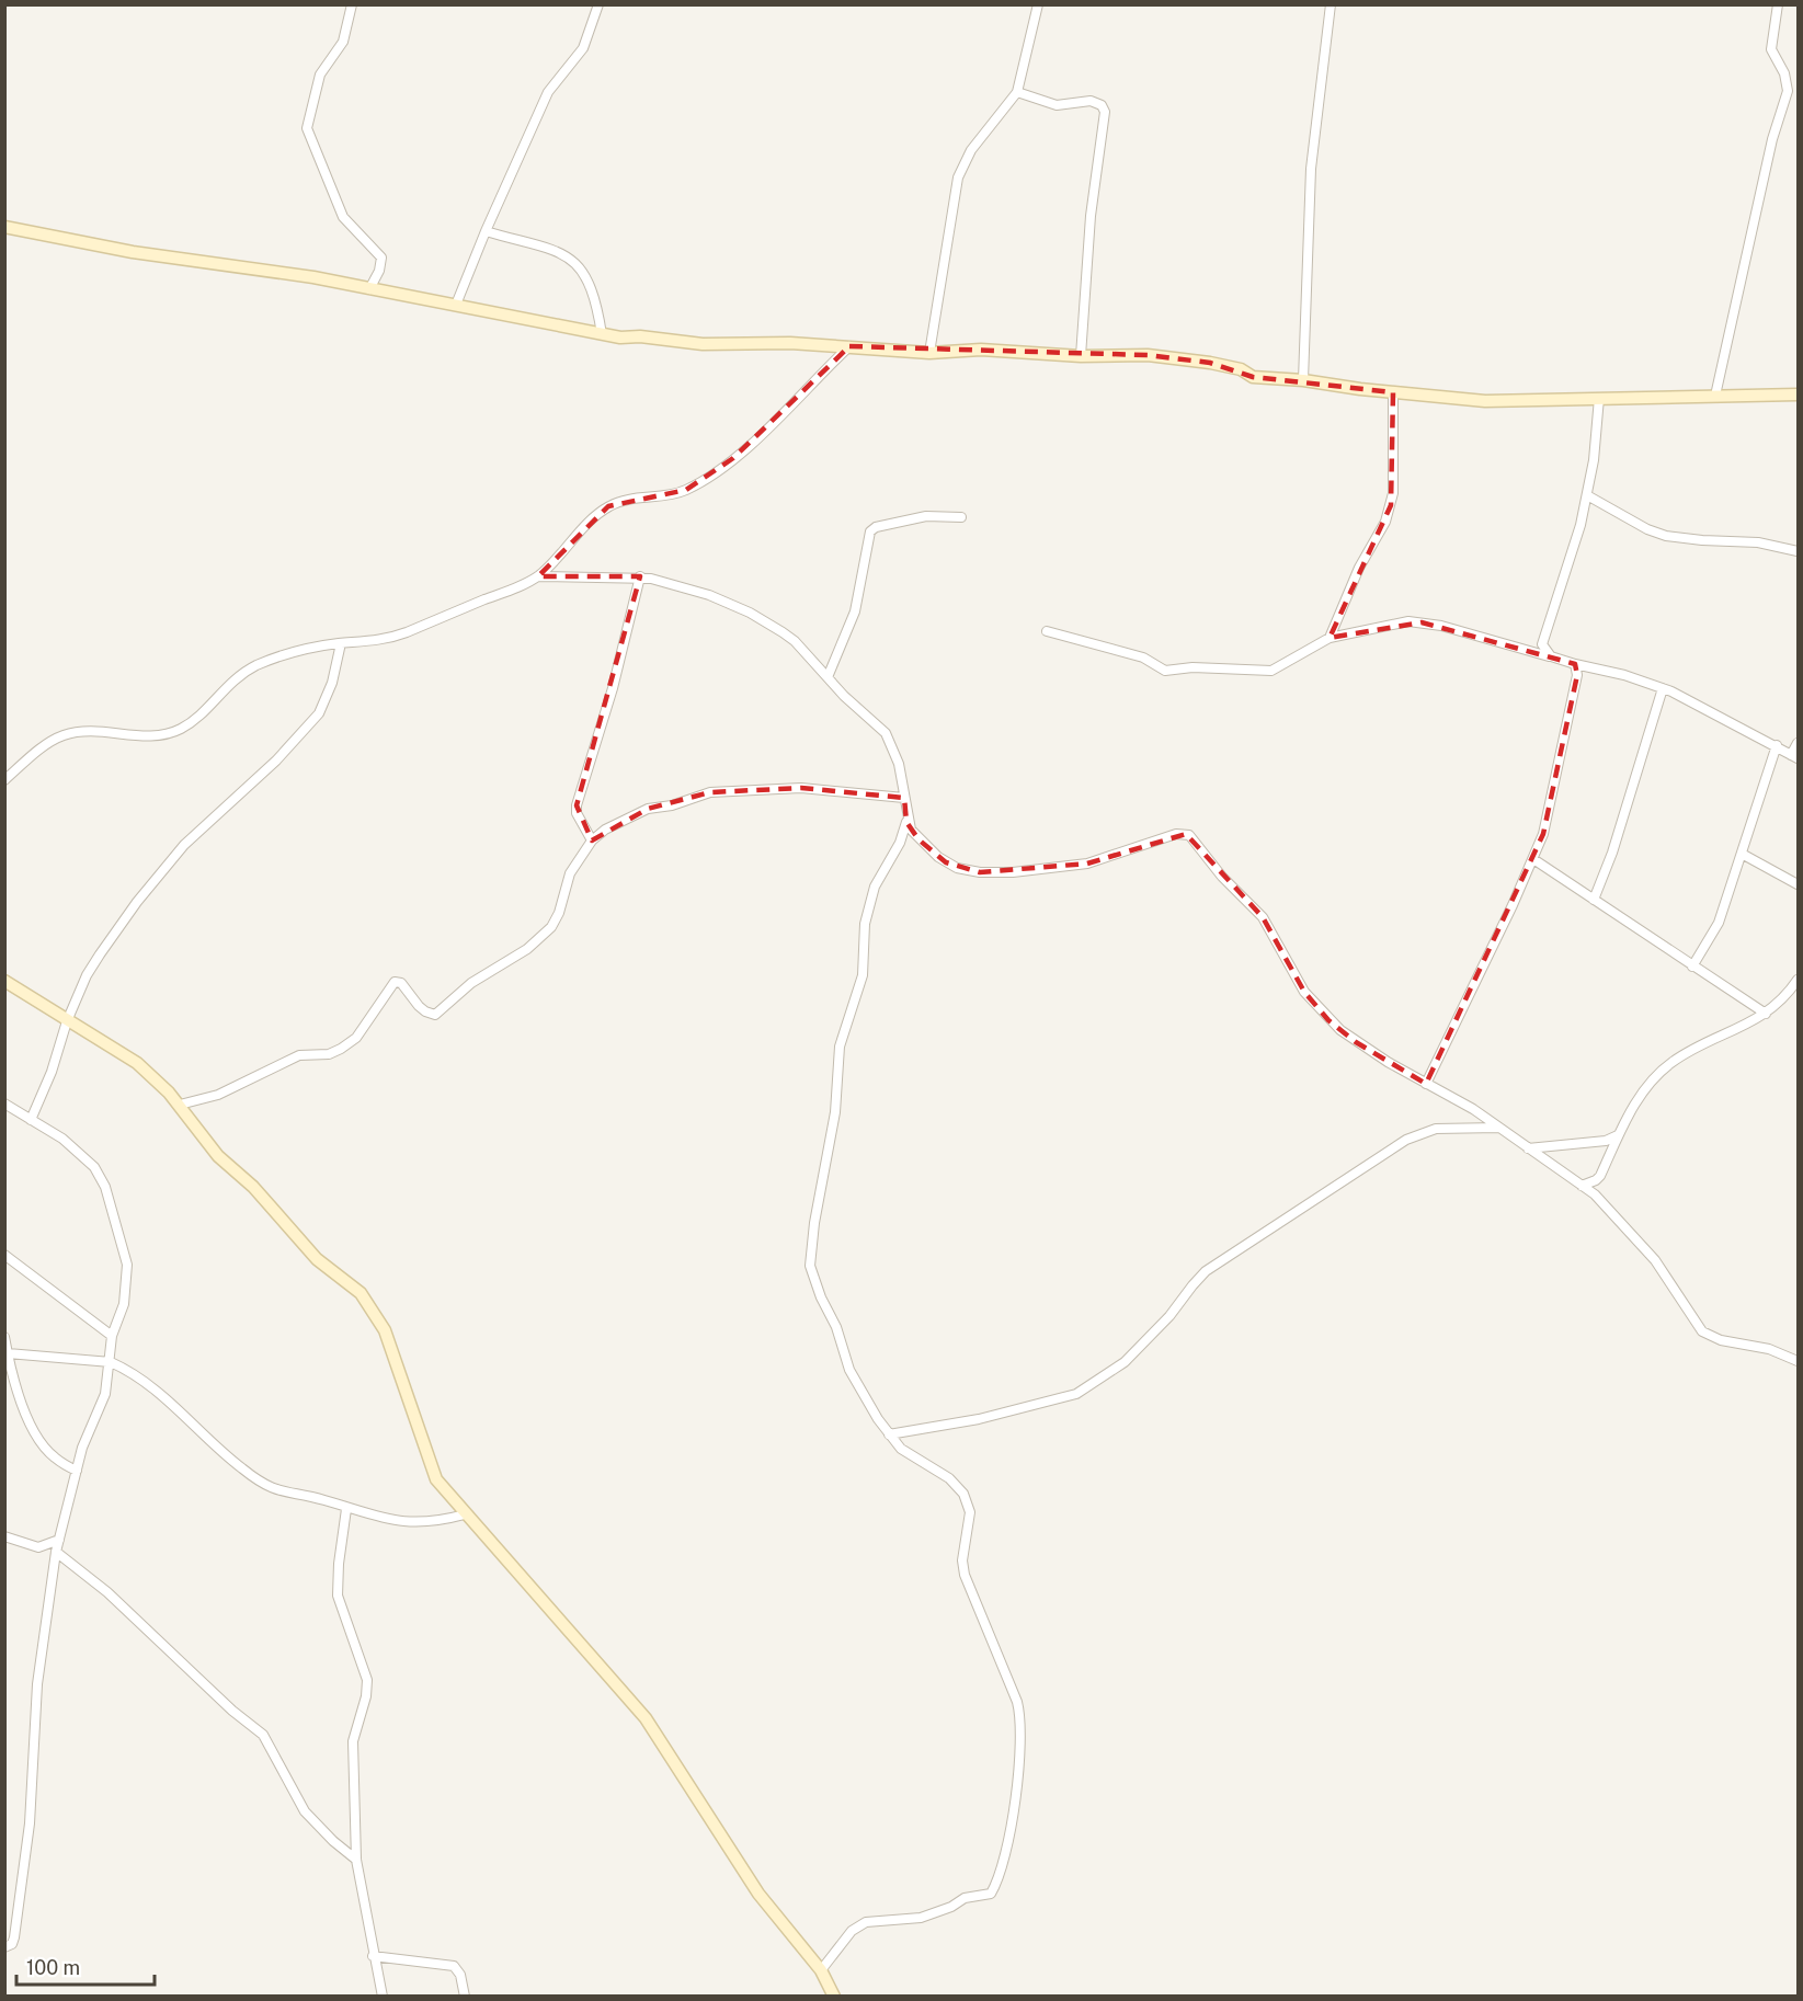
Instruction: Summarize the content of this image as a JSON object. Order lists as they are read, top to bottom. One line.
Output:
{"scale_bar":"100 m"}
